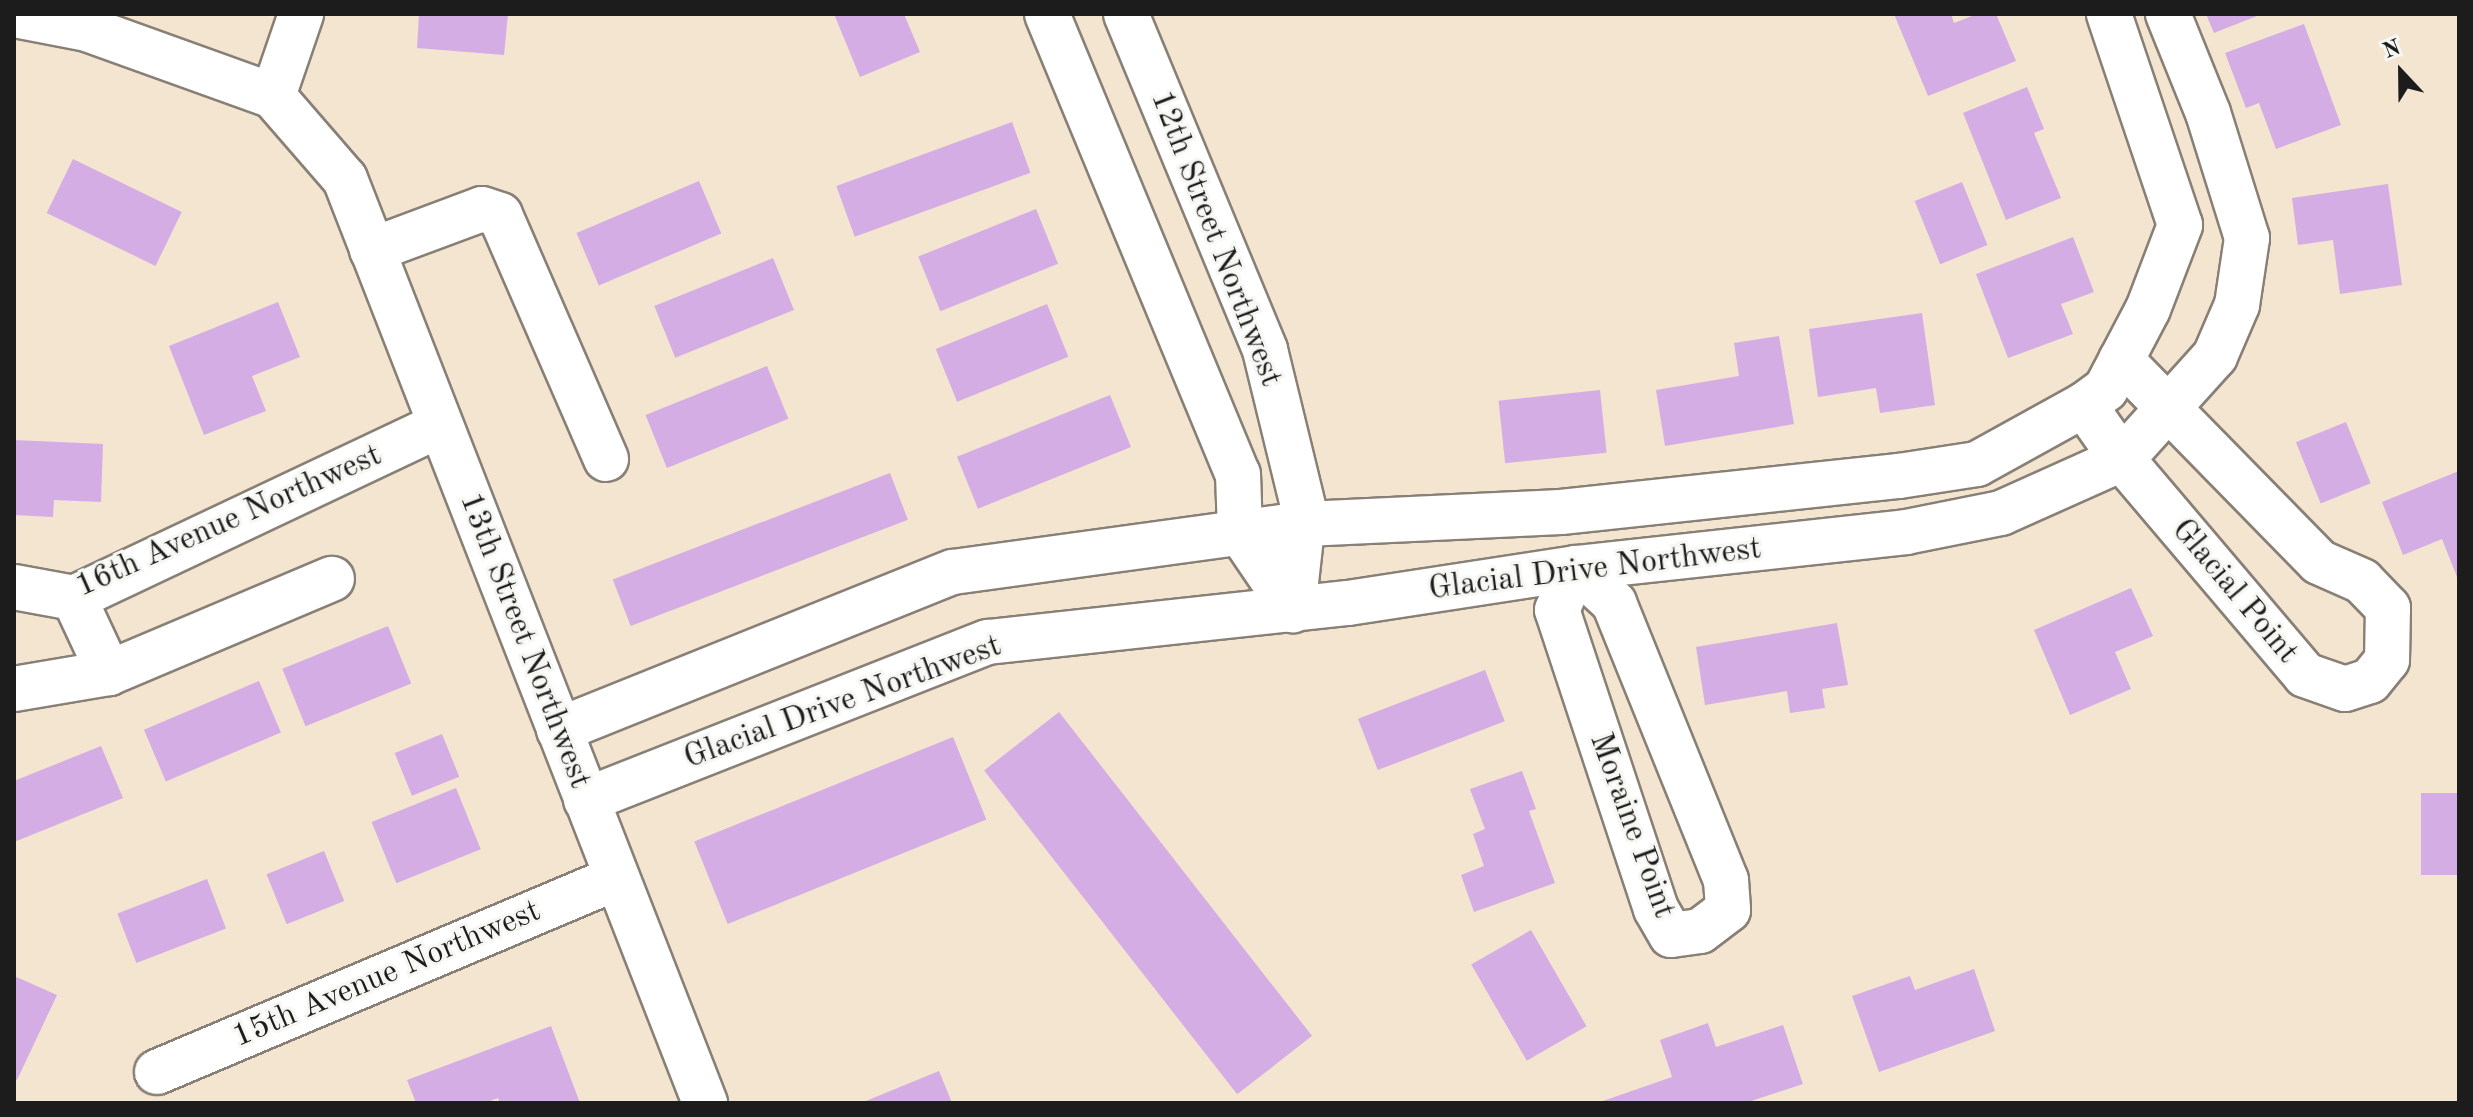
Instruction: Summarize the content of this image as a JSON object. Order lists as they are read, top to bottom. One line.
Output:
{"streets":{"street":["12th Street Northwest","16th Avenue Northwest","Glacial Drive Northwest","Glacial Point","13th Street Northwest","Moraine Point","15th Avenue Northwest"]},"crossings":[["12th Street Northwest","Glacial Drive Northwest"],["16th Avenue Northwest","13th Street Northwest"],["Glacial Drive Northwest","Glacial Point"],["Glacial Drive Northwest","13th Street Northwest"],["Glacial Drive Northwest","Moraine Point"],["13th Street Northwest","15th Avenue Northwest"]],"north":"top"}
